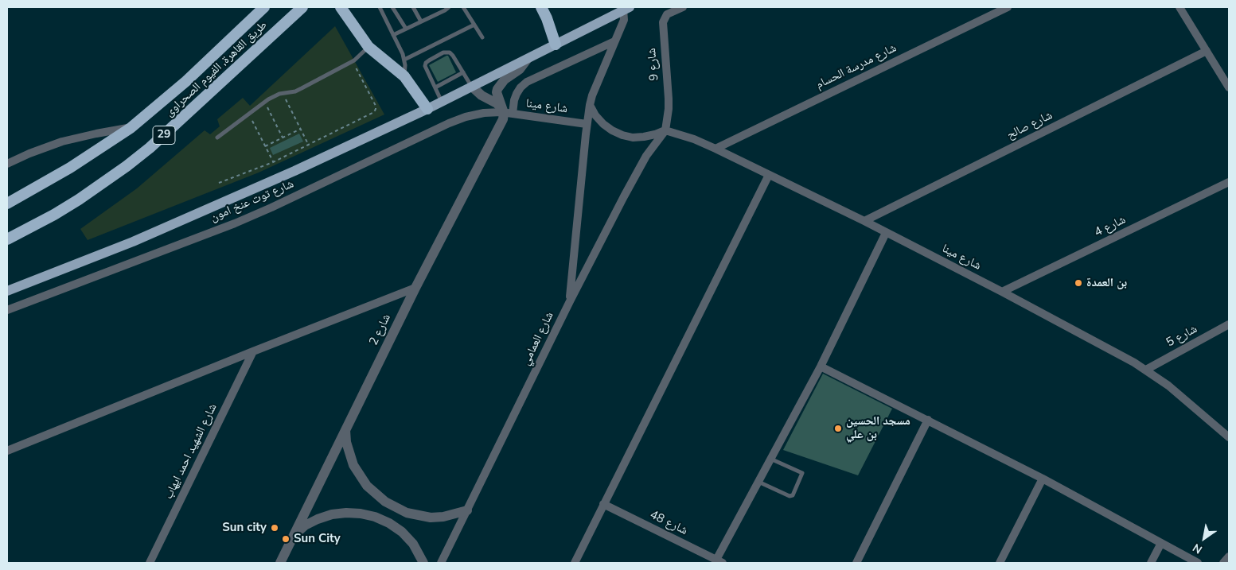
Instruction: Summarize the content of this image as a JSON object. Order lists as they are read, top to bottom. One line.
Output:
{"streets":{"highway":["طريق القاهرة, الفيوم الصحراوى","29"],"street":["شارع 9","شارع مدرسة الحسام","شارع مينا","شارع صالح","شارع توت عنخ امون","شارع 4","شارع 2","شارع 5","شارع العمامي","شارع الشهيد احمد ايهاب","شارع 48"]},"crossings":[["شارع 9","شارع مينا"],["شارع 9","شارع العمامي"],["شارع مدرسة الحسام","شارع مينا"],["شارع مينا","شارع صالح"],["شارع مينا","شارع توت عنخ امون"],["شارع مينا","شارع 4"],["شارع مينا","شارع 2"],["شارع مينا","شارع 5"],["شارع مينا","شارع العمامي"],["شارع توت عنخ امون","شارع 2"]],"places":["بن العمدة","مسجد الحسين بن علي","Sun city","Sun City"],"north":"bottom left"}
